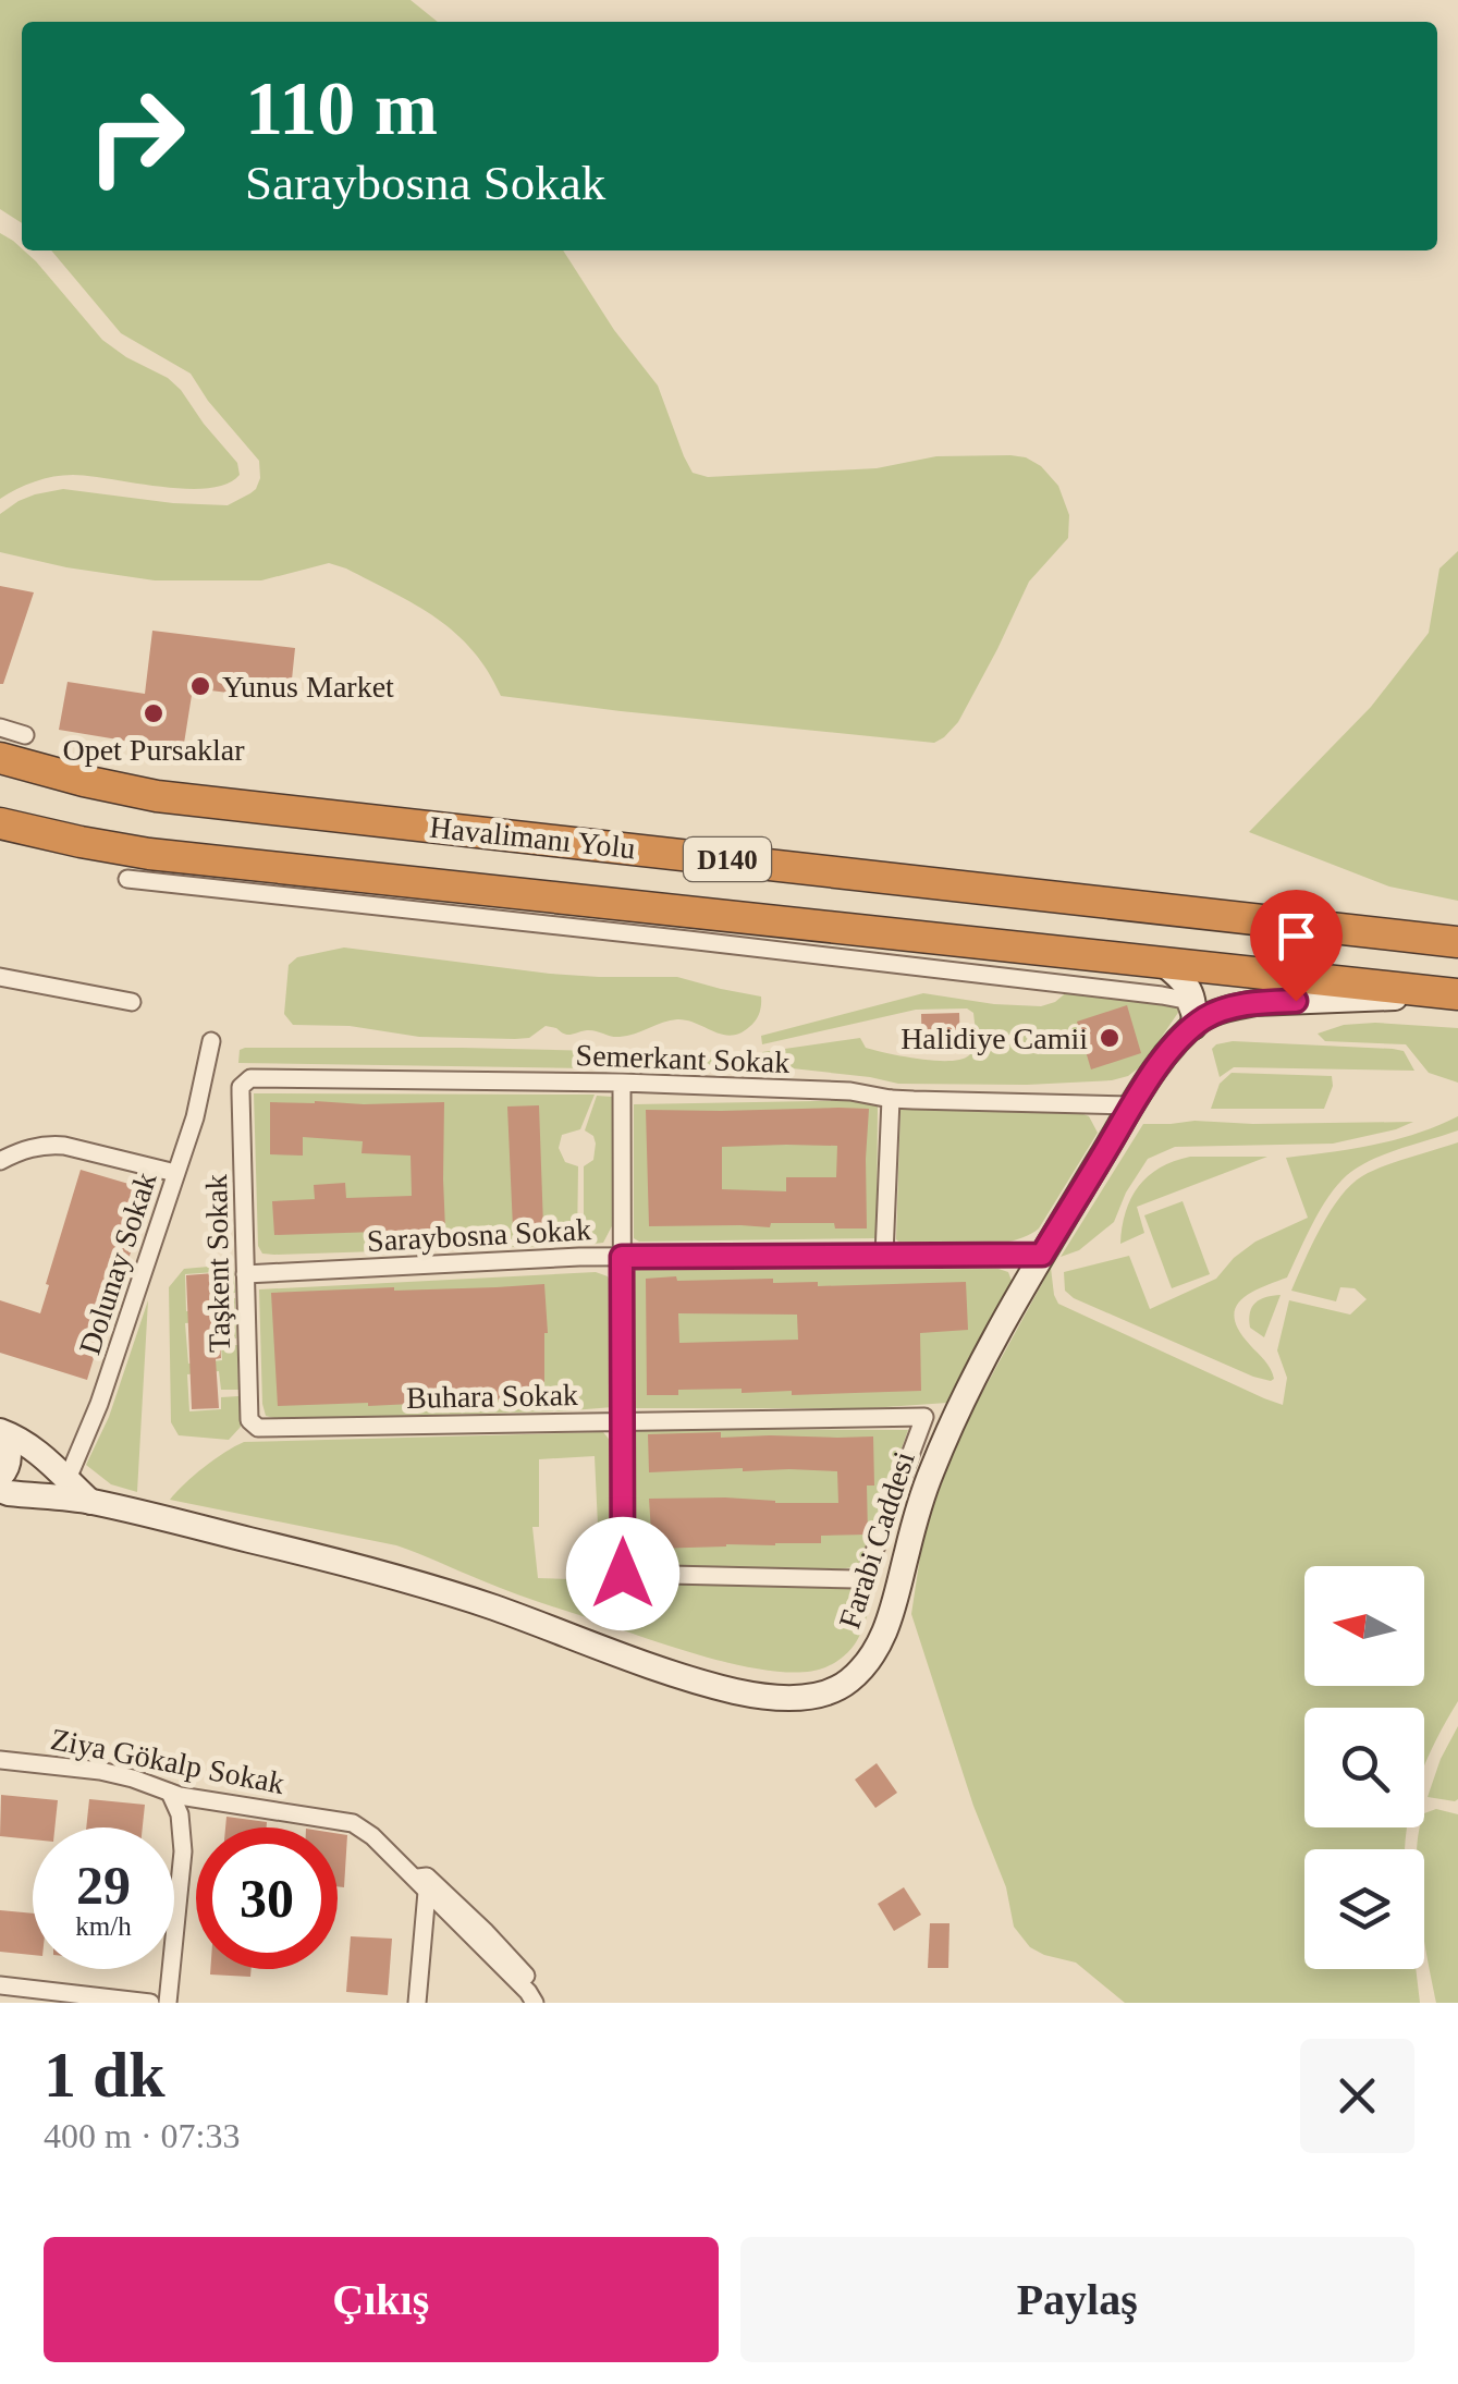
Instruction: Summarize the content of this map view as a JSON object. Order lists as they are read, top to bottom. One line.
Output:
{"streets":{"highway":["Havalimanı Yolu","D140"],"street":["Semerkant Sokak","Saraybosna Sokak","Dolunay Sokak","Taşkent Sokak","Buhara Sokak","Farabi Caddesi","Ziya Gökalp Sokak"]},"crossings":[["Havalimanı Yolu","Farabi Caddesi"],["Semerkant Sokak","Taşkent Sokak"],["Semerkant Sokak","Farabi Caddesi"],["Saraybosna Sokak","Taşkent Sokak"],["Saraybosna Sokak","Farabi Caddesi"],["Dolunay Sokak","Farabi Caddesi"],["Taşkent Sokak","Buhara Sokak"]],"places":["Yunus Market","Opet Pursaklar","Halidiye Camii"],"north":"left","page":{"turn":["110 m","Saraybosna Sokak"],"speed":"29 km/h","limit":"30","heading":["1 dk","400 m · 07:33"],"buttons":["Çıkış","Paylaş"]}}
